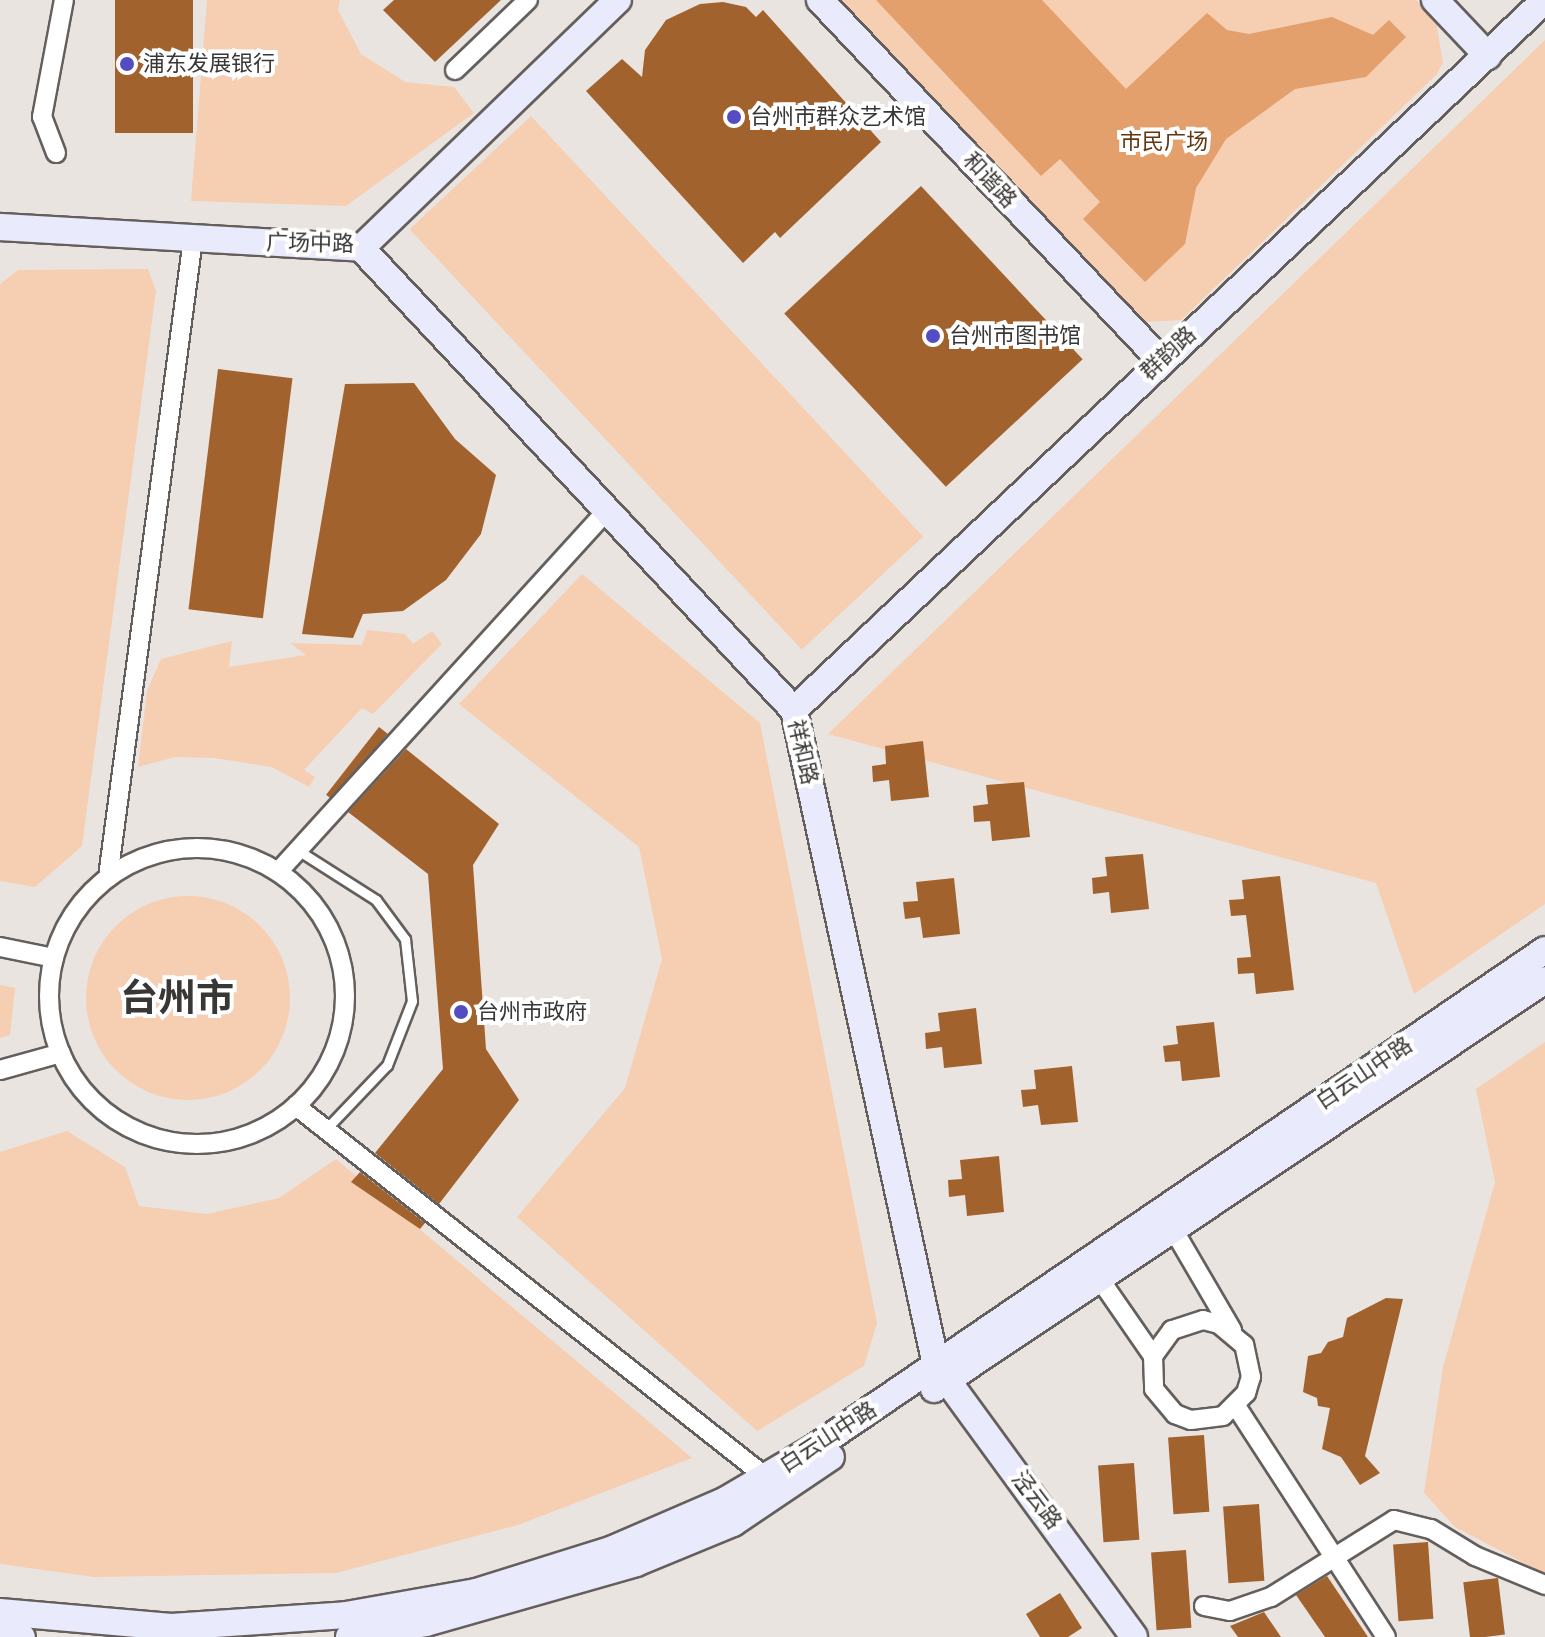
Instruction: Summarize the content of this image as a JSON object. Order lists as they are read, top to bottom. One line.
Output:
{"streets":{"street":["和谐路","广场中路","群韵路","祥和路","白云山中路","泾云路"]},"crossings":[["和谐路","群韵路"],["广场中路","祥和路"],["群韵路","祥和路"],["祥和路","白云山中路"],["祥和路","泾云路"],["白云山中路","泾云路"]],"districts":["台州市"],"parks":["市民广场"],"places":["浦东发展银行","台州市群众艺术馆","台州市图书馆","台州市政府"]}
